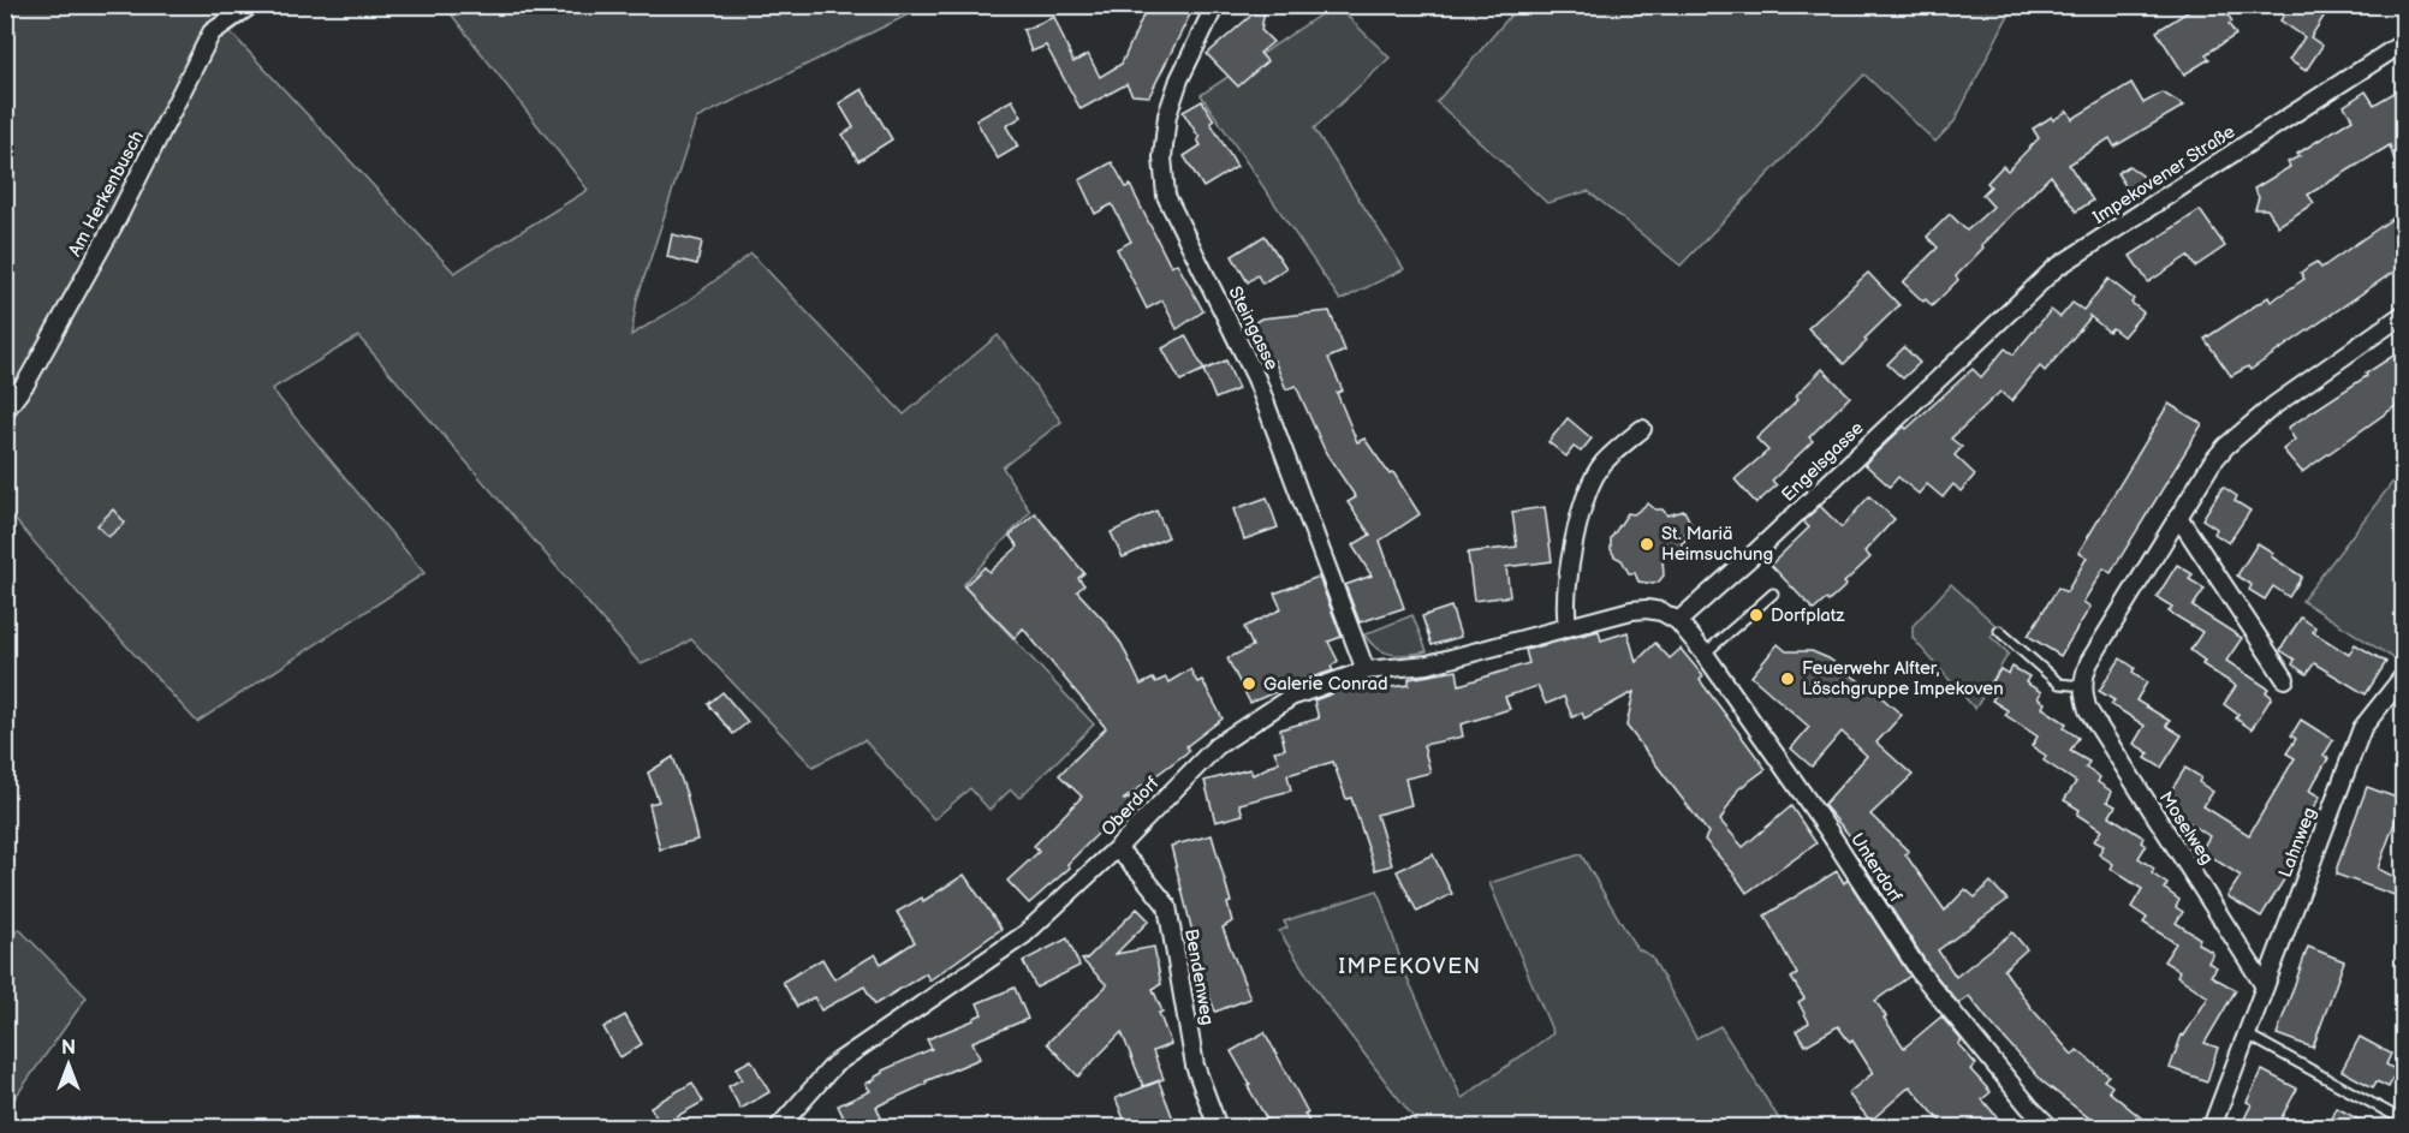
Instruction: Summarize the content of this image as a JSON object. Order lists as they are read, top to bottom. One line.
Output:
{"streets":{"street":["Impekovener Straße","Am Herkenbusch","Steingasse","Engelsgasse","Oberdorf","Moselweg","Lahnweg","Unterdorf","Bendenweg"]},"crossings":[["Impekovener Straße","Engelsgasse"],["Steingasse","Oberdorf"],["Engelsgasse","Oberdorf"],["Engelsgasse","Unterdorf"],["Oberdorf","Unterdorf"],["Oberdorf","Bendenweg"],["Moselweg","Lahnweg"]],"districts":["IMPEKOVEN"],"places":["St. Mariä Heimsuchung","Dorfplatz","Feuerwehr Alfter, Löschgruppe Impekoven","Galerie Conrad"],"north":"top"}
